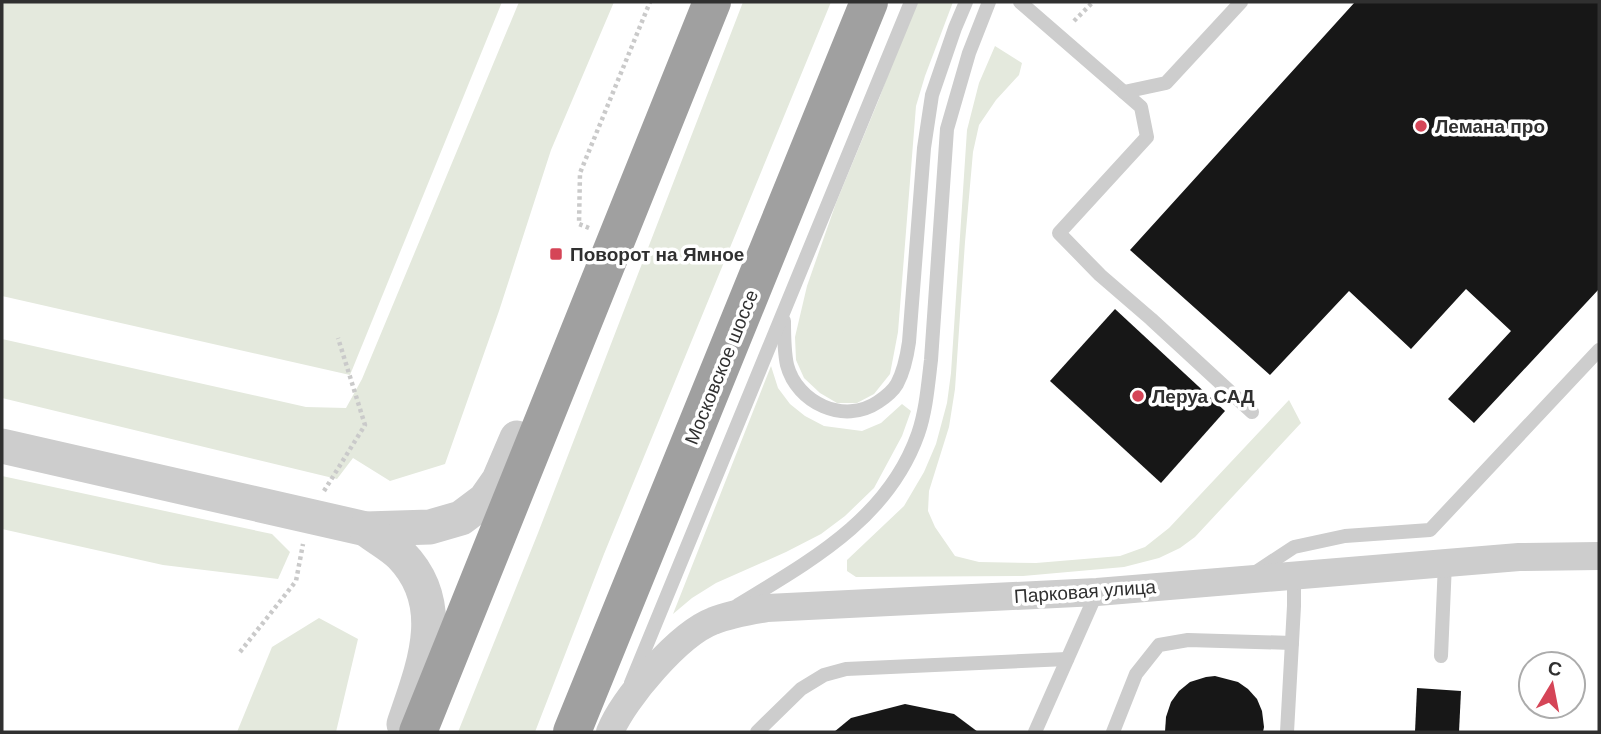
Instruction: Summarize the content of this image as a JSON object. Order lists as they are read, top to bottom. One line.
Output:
{"streets":{"highway":["Московское шоссе"],"street":["Парковая улица"]},"places":{"other":["Лемана про","Леруа САД"],"transit":["Поворот на Ямное"]},"north":"top"}
